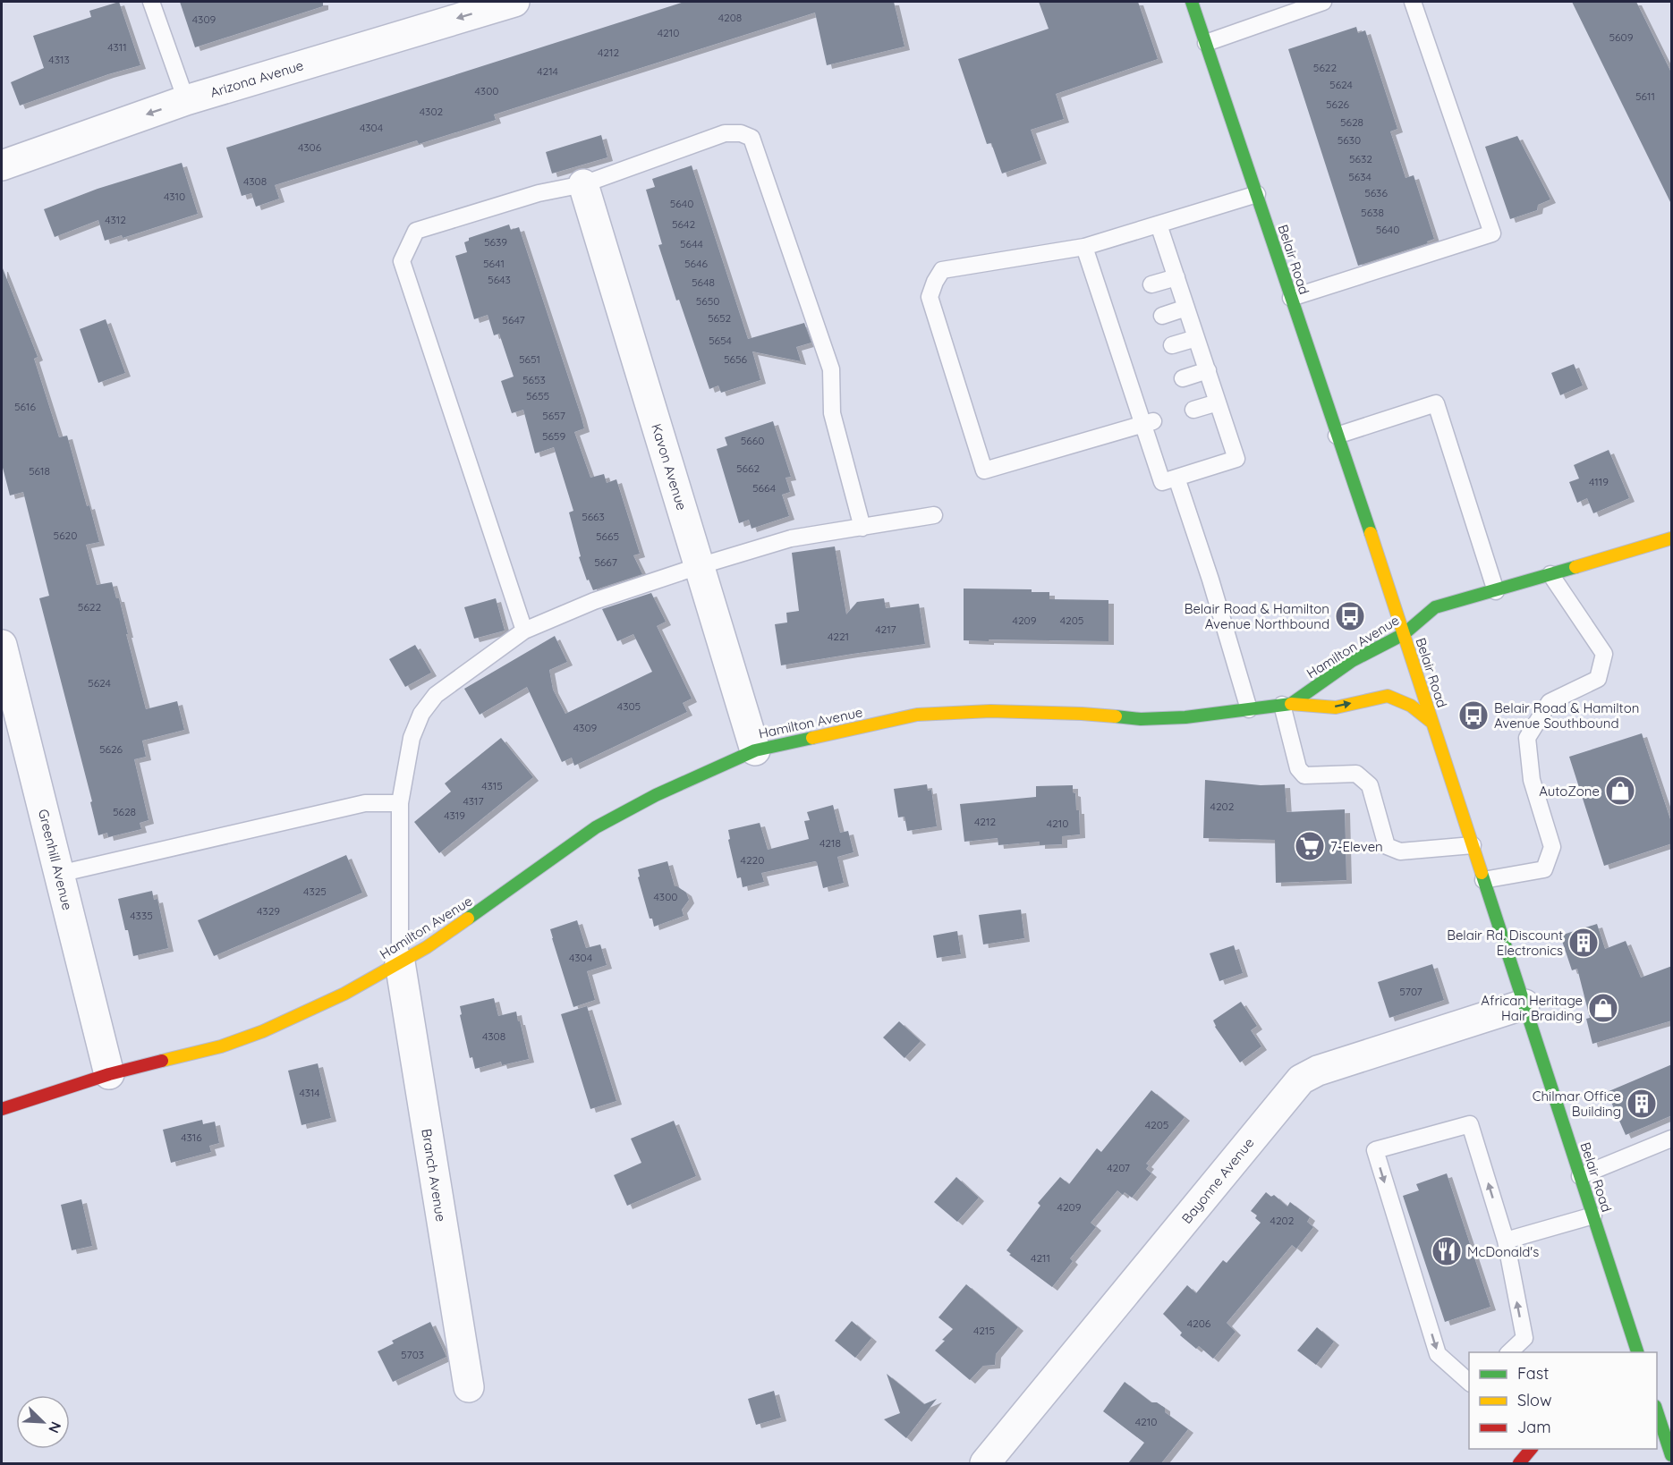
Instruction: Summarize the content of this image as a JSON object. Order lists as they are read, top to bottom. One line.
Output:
{"streets":{"street":["Arizona Avenue","Belair Road","Kavon Avenue","Hamilton Avenue","Greenhill Avenue","Branch Avenue","Bayonne Avenue"]},"crossings":[["Belair Road","Hamilton Avenue"],["Belair Road","Bayonne Avenue"],["Kavon Avenue","Hamilton Avenue"],["Hamilton Avenue","Greenhill Avenue"],["Hamilton Avenue","Branch Avenue"]],"one_way":["Arizona Avenue"],"places":{"bus stop":["Belair Road & Hamilton Avenue Northbound","Belair Road & Hamilton Avenue Southbound"],"shop":["AutoZone","African Heritage Hair Braiding"],"supermarket":["7-Eleven"],"building":["Belair Rd. Discount Electronics","Chilmar Office Building"],"restaurant":["McDonald's"]},"house_numbers":["4208","4309","4210","5609","4311","4212","4313","5622","4214","5624","4300","5611","5626","4302","5628","4304","5630","4306","5632","5634","4308","5636","4310","5640","5638","4312","5642","5640","5639","5644","5641","5646","5643","5648","5650","5652","5647","5654","5651","5656","5653","5655","5616","5657","5659","5660","5662","5618","4119","5664","5663","5620","5665","5667","5622","4209","4205","4217","4221","5624","4305","4309","5626","4315","4317","4202","5628","4319","4212","4210","4218","4220","4325","4300","4329","4335","4304","5707","4308","4314","4205","4316","4207","4209","4202","4211","4206","4215","5703","4210"],"legend":["Fast","Slow","Jam"],"north":"bottom right"}
